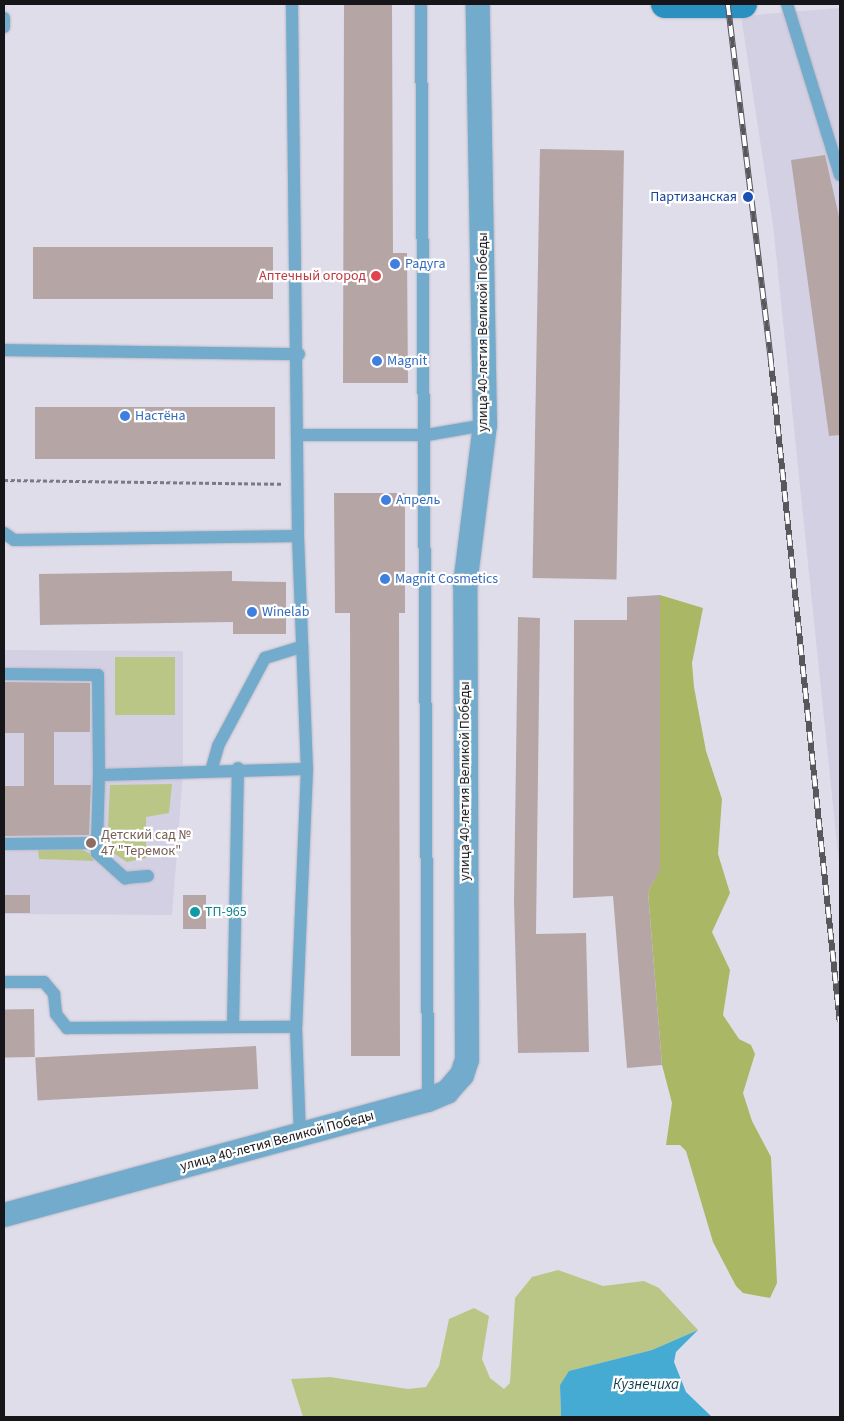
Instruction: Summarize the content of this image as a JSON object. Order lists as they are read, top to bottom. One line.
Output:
{"streets":{"street":["улица 40-летия Великой Победы"]},"water":["Кузнечиха"],"places":["Партизанская","Радуга","Аптечный огород","Magnit","Настёна","Апрель","Magnit Cosmetics","Winelab","Детский сад № 47 \"Теремок\"","ТП-965"]}
